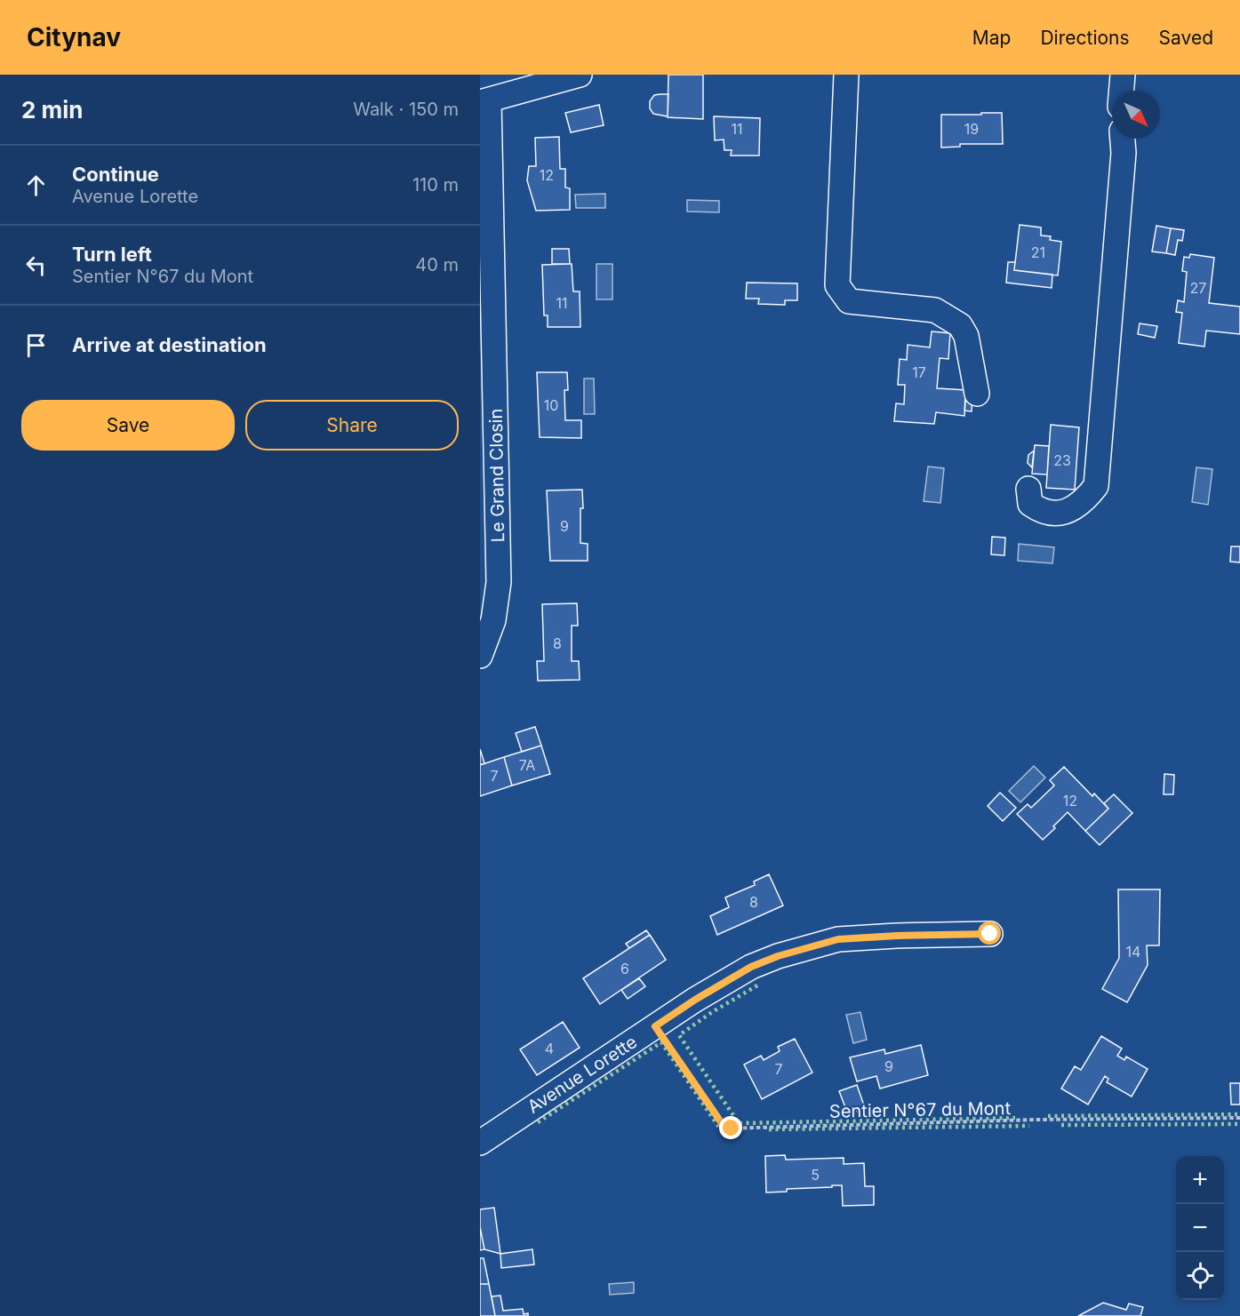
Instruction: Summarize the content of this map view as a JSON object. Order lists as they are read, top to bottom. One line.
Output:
{"streets":{"street":["Le Grand Closin","Avenue Lorette"],"path":["Sentier N°67 du Mont"]},"crossings":[["Avenue Lorette","Sentier N°67 du Mont"]],"house_numbers":["11","19","12","21","27","11","17","10","23","9","8","7A","7","12","8","14","6","4","9","7","5"],"north":"bottom right","page":{"header":"Citynav","nav":["Map","Directions","Saved"],"heading":["2 min","Walk · 150 m"],"list":[["Continue","Avenue Lorette","110 m"],["Turn left","Sentier N°67 du Mont","40 m"],"Arrive at destination"],"buttons":["Save","Share"],"map_buttons":["+","−"]}}
